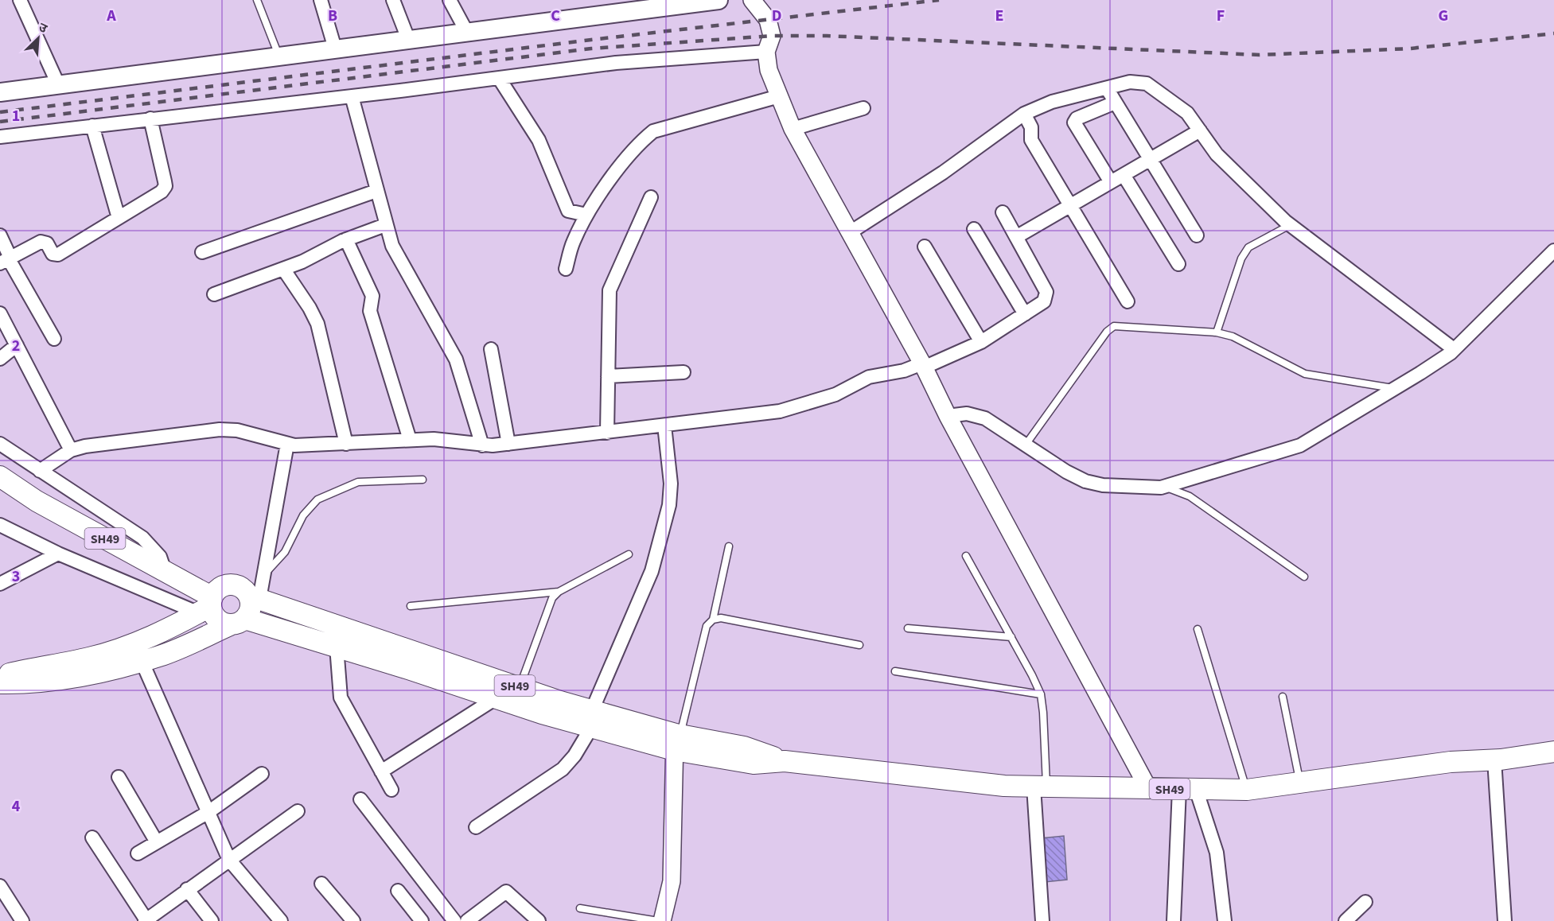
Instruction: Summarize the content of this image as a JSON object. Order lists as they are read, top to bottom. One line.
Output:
{"streets":{"main road":["SH49"]},"north":"top right","grid":{"columns":["A","B","C","D","E","F","G"],"rows":["1","2","3","4"]}}
